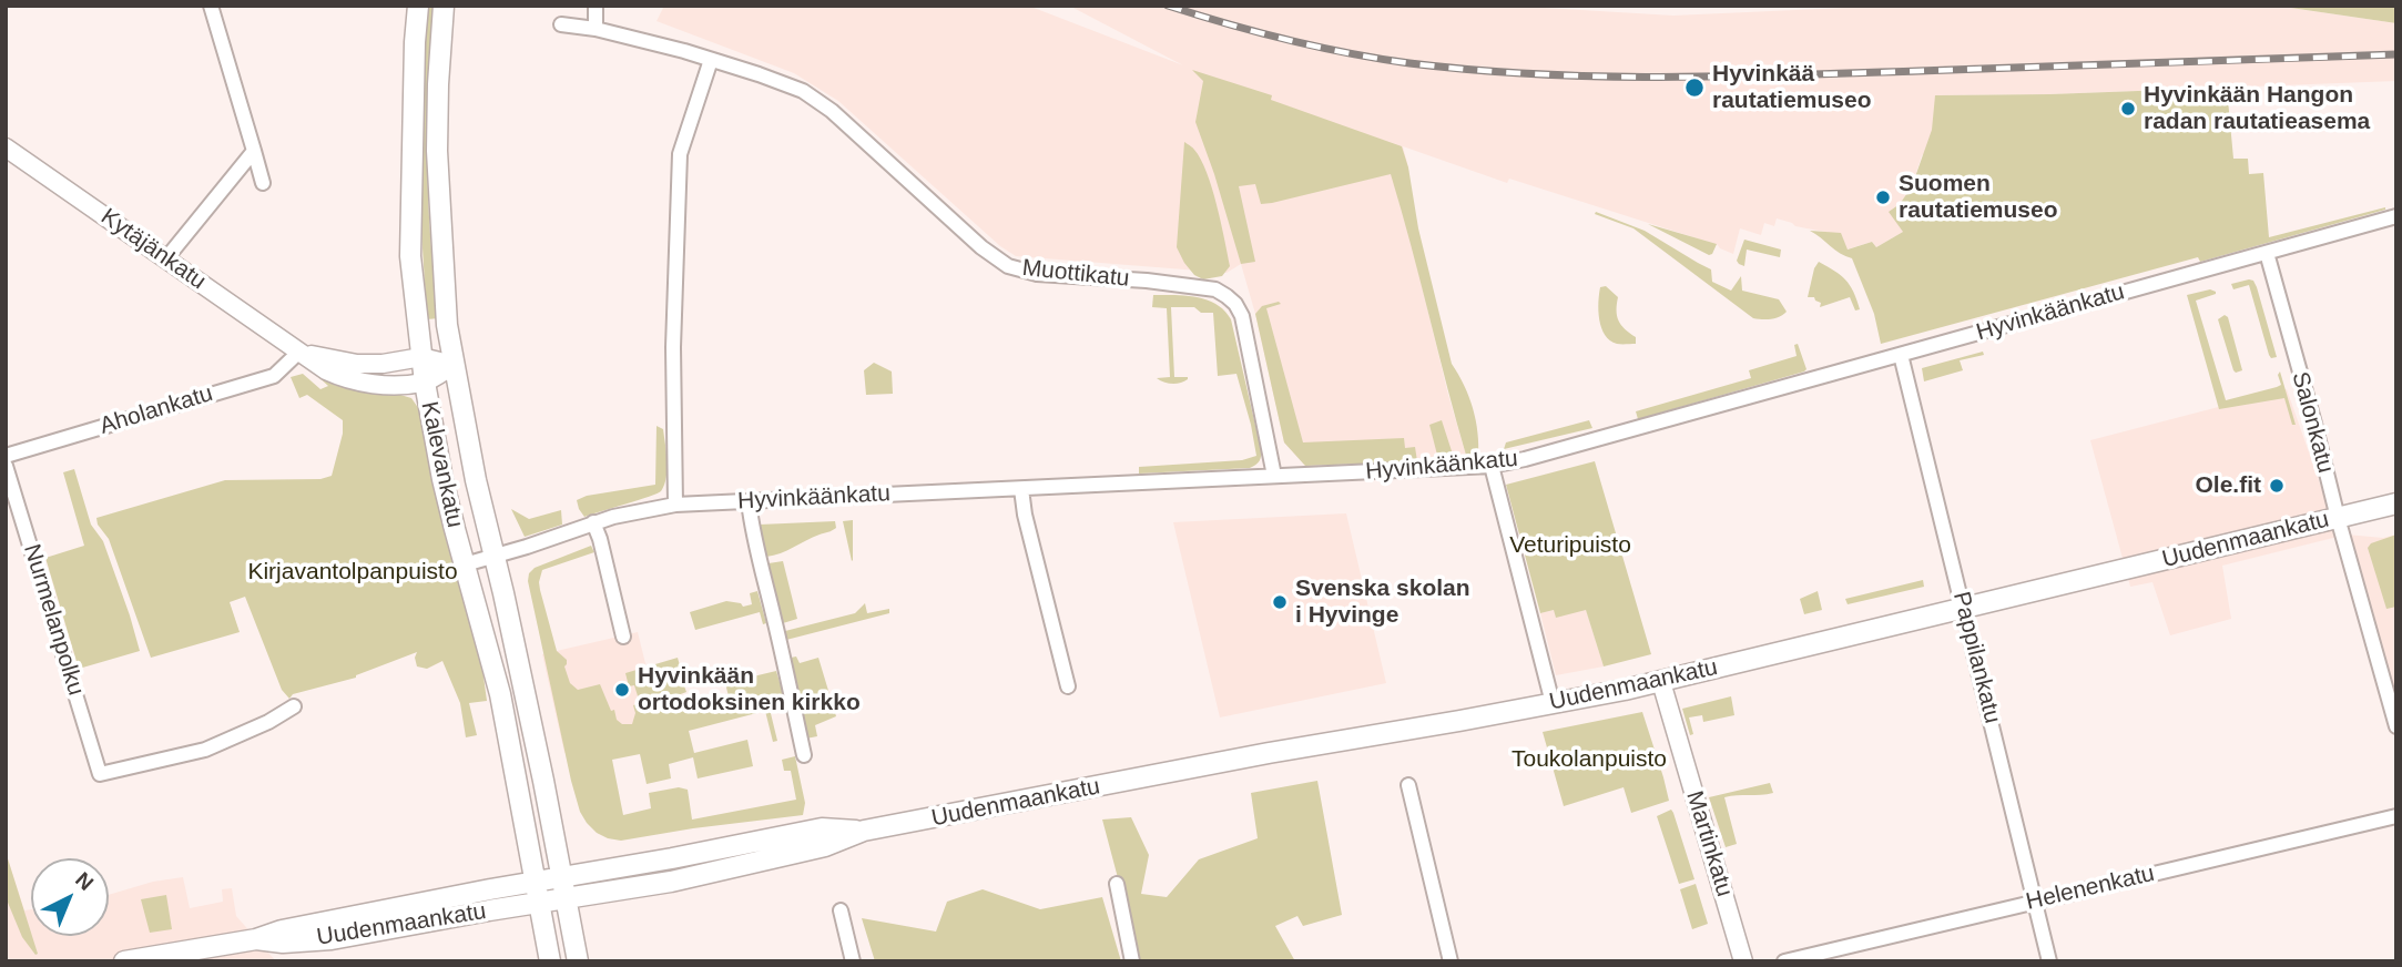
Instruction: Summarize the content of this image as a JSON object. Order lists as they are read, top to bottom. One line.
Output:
{"streets":{"main road":["Kalevankatu","Uudenmaankatu"],"street":["Kytäjänkatu","Muottikatu","Hyvinkäänkatu","Aholankatu","Salonkatu","Nurmelanpolku","Pappilankatu","Martinkatu","Helenenkatu"]},"crossings":[["Kytäjänkatu","Aholankatu"],["Kytäjänkatu","Kalevankatu"],["Muottikatu","Hyvinkäänkatu"],["Hyvinkäänkatu","Salonkatu"],["Hyvinkäänkatu","Kalevankatu"],["Hyvinkäänkatu","Pappilankatu"],["Salonkatu","Uudenmaankatu"],["Kalevankatu","Uudenmaankatu"],["Uudenmaankatu","Pappilankatu"],["Uudenmaankatu","Martinkatu"],["Pappilankatu","Helenenkatu"]],"parks":["Veturipuisto","Kirjavantolpanpuisto","Toukolanpuisto"],"places":["Hyvinkää rautatiemuseo","Hyvinkään Hangon radan rautatieasema","Suomen rautatiemuseo","Ole.fit","Svenska skolan i Hyvinge","Hyvinkään ortodoksinen kirkko"],"north":"top right"}
